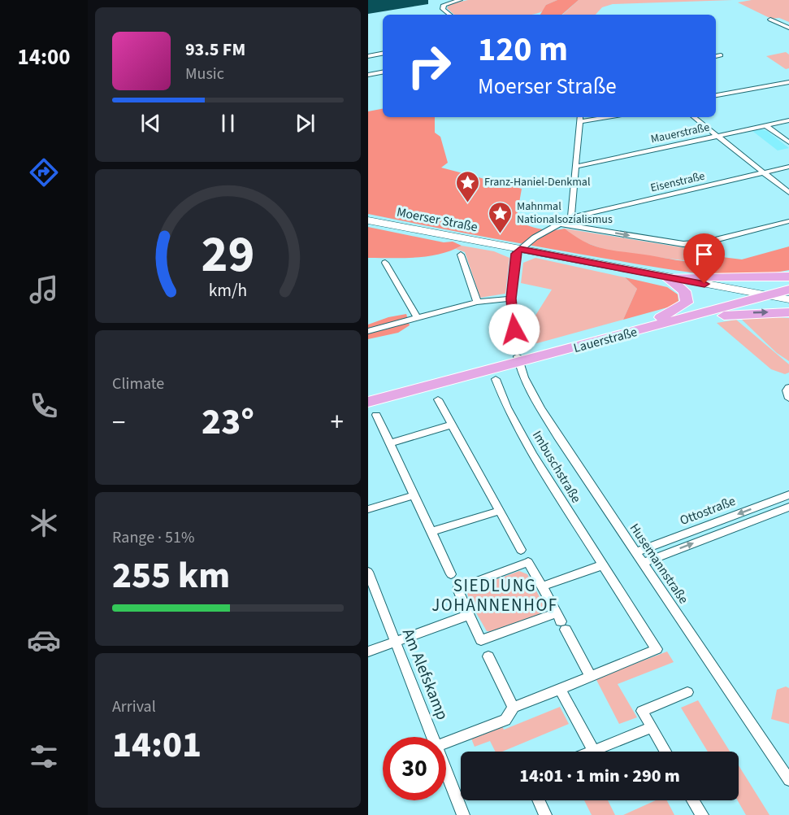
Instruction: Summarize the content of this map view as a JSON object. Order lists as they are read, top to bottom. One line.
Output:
{"streets":{"main road":["Moerser Straße","Lauerstraße"],"street":["Mauerstraße","Eisenstraße","Imbuschstraße","Ottostraße","Husemannstraße","Am Alefskamp"]},"crossings":[["Eisenstraße","Moerser Straße"],["Eisenstraße","Husemannstraße"],["Moerser Straße","Lauerstraße"],["Moerser Straße","Husemannstraße"],["Lauerstraße","Husemannstraße"],["Ottostraße","Husemannstraße"]],"districts":["SIEDLUNG JOHANNENHOF"],"places":{"place":["Franz-Haniel-Denkmal","Mahnmal Nationalsozialismus"]},"page":{"tabs":"14:00","turn":["120 m","Moerser Straße"],"song":["93.5 FM","Music"],"tile":["Climate",["Range · 51%","255 km"],["Arrival","14:01"]],"heat":["−","23°","+"],"limit":"30","trip":"14:01 · 1 min · 290 m","gauge":["29","km/h"]}}
